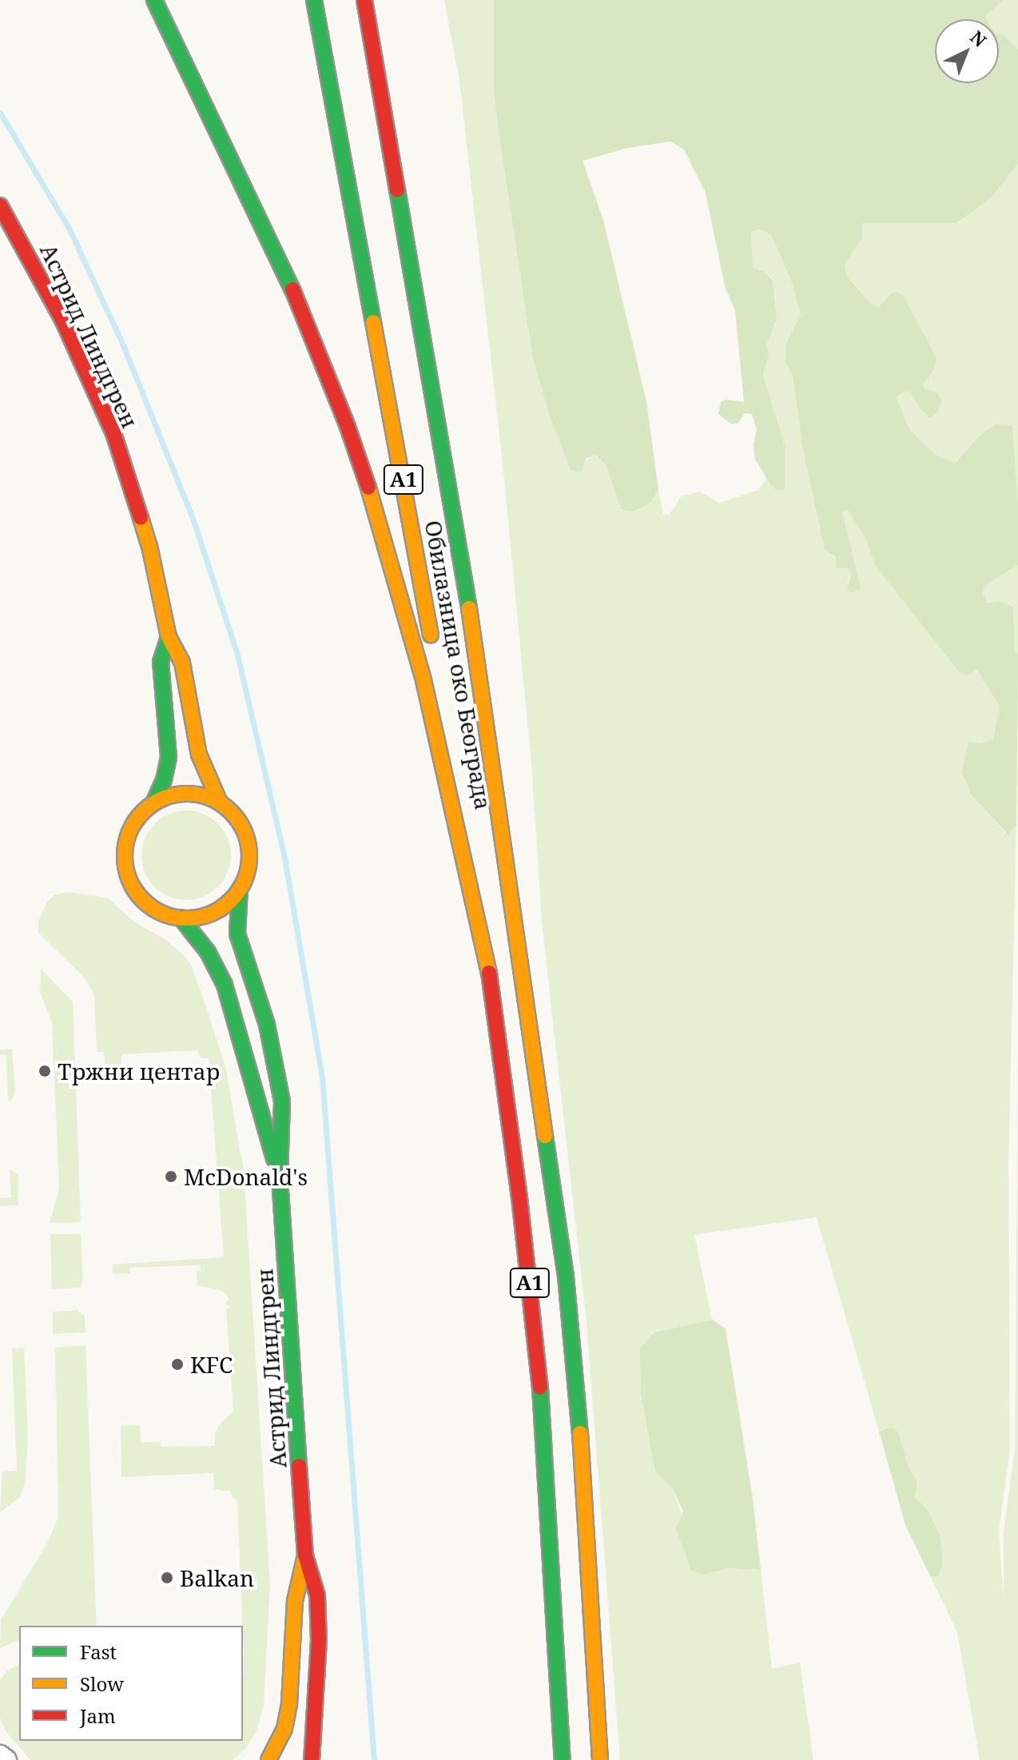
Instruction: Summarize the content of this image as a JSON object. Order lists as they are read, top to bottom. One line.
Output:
{"streets":{"main road":["Астрид Линдгрен","A1","Обилазница око Београда"]},"crossings":[["A1","Обилазница око Београда"]],"places":["Тржни центар","McDonald's","KFC","Balkan"],"legend":["Fast","Slow","Jam"],"north":"top right"}
